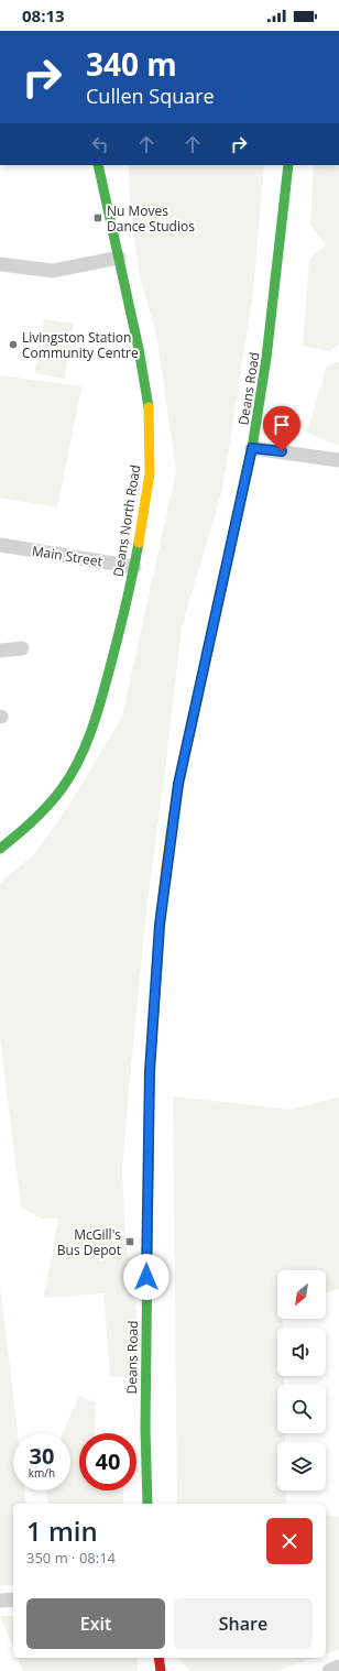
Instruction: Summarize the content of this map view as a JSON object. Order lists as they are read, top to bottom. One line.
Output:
{"streets":{"street":["Deans Road","Deans North Road","Main Street"]},"crossings":[["Deans North Road","Main Street"]],"places":{"transit":["Nu Moves Dance Studios","McGill's Bus Depot"],"other":["Livingston Station Community Centre"]},"north":"bottom left","page":{"status":"08:13","turn":["340 m","Cullen Square"],"speed":"30 km/h","limit":"40","heading":["1 min","350 m · 08:14"],"buttons":["Exit","Share"]}}
